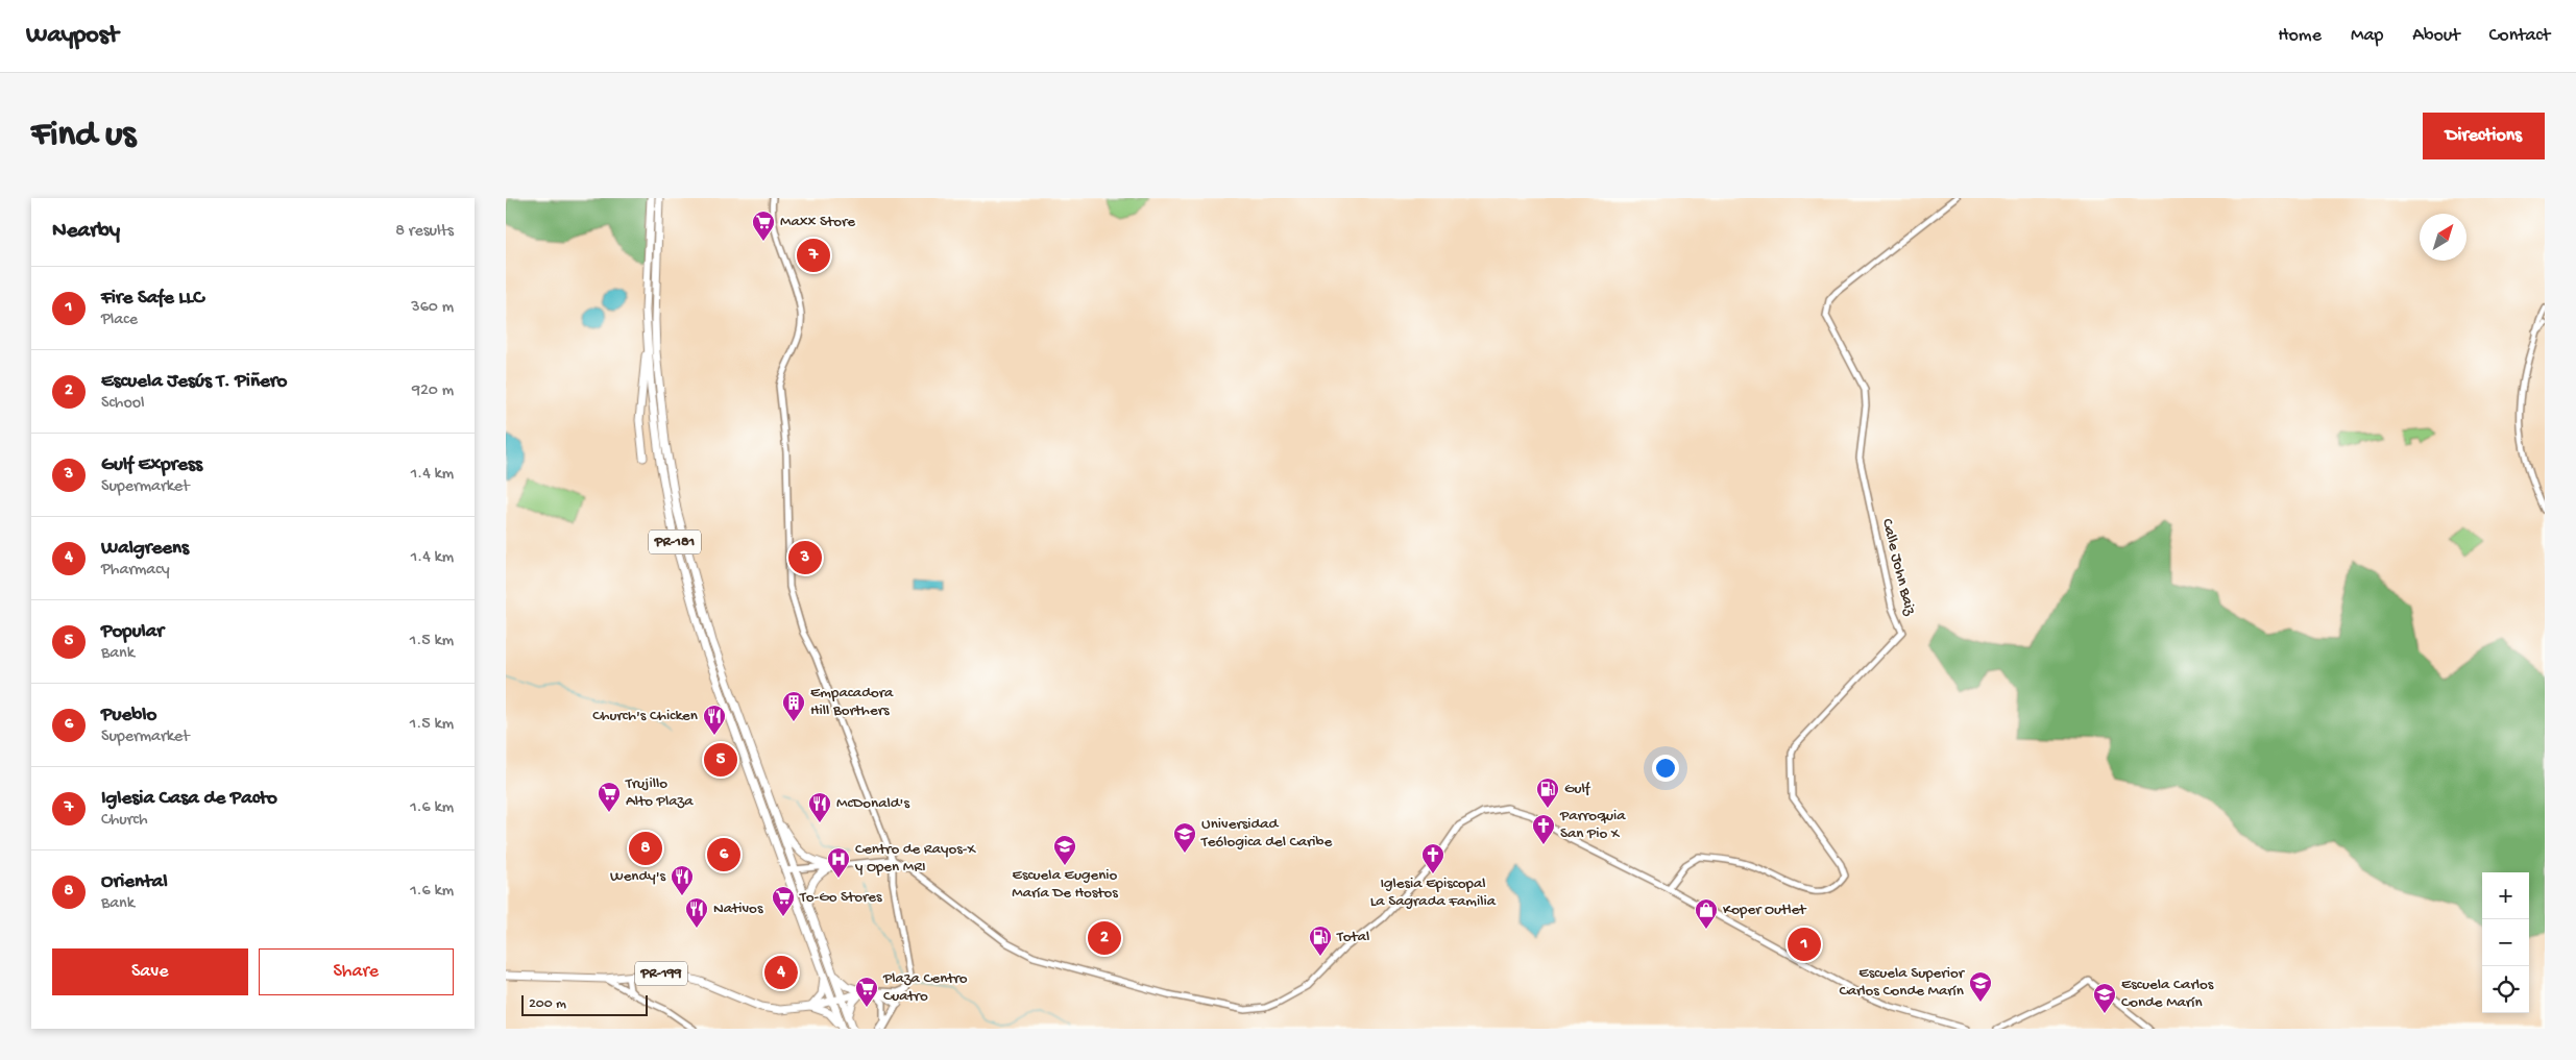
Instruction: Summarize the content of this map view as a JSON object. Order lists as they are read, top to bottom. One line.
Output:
{"streets":{"main road":["PR-181","PR-199"],"street":["Calle John Baiz"]},"crossings":[["PR-181","PR-199"]],"places":{"supermarket":["Maxx Store","Trujillo Alto Plaza","To-Go Stores","Plaza Centro Cuatro"],"building":["Empacadora Hill Borthers"],"restaurant":["Church's Chicken","McDonald's","Wendy's","Nativos"],"fuel station":["Gulf","Total"],"church":["Parroquia San Pio X","Iglesia Episcopal La Sagrada Familia"],"school or university":["Universidad Teólogica del Caribe","Escuela Eugenio María De Hostos","Escuela Superior Carlos Conde Marín","Escuela Carlos Conde Marín"],"hospital":["Centro de Rayos-X y Open MRI"],"shop":["Koper Outlet"]},"scale_bar":"200 m","north":"top right","page":{"header":"Waypost","nav":["Home","Map","About","Contact"],"buttons":["Directions",["Save","Share"]],"title":"Find us","heading":["Nearby","8 results"],"pins":["7","3","5","8","6","2","1","4"],"list":[{"mark":"1","name":"Fire Safe LLC","note":"Place","value":"360 m"},{"mark":"2","name":"Escuela Jesús T. Piñero","note":"School","value":"920 m"},{"mark":"3","name":"Gulf Express","note":"Supermarket","value":"1.4 km"},{"mark":"4","name":"Walgreens","note":"Pharmacy","value":"1.4 km"},{"mark":"5","name":"Popular","note":"Bank","value":"1.5 km"},{"mark":"6","name":"Pueblo","note":"Supermarket","value":"1.5 km"},{"mark":"7","name":"Iglesia Casa de Pacto","note":"Church","value":"1.6 km"},{"mark":"8","name":"Oriental","note":"Bank","value":"1.6 km"}],"map_buttons":["+","−"],"scale":"200 m"}}
